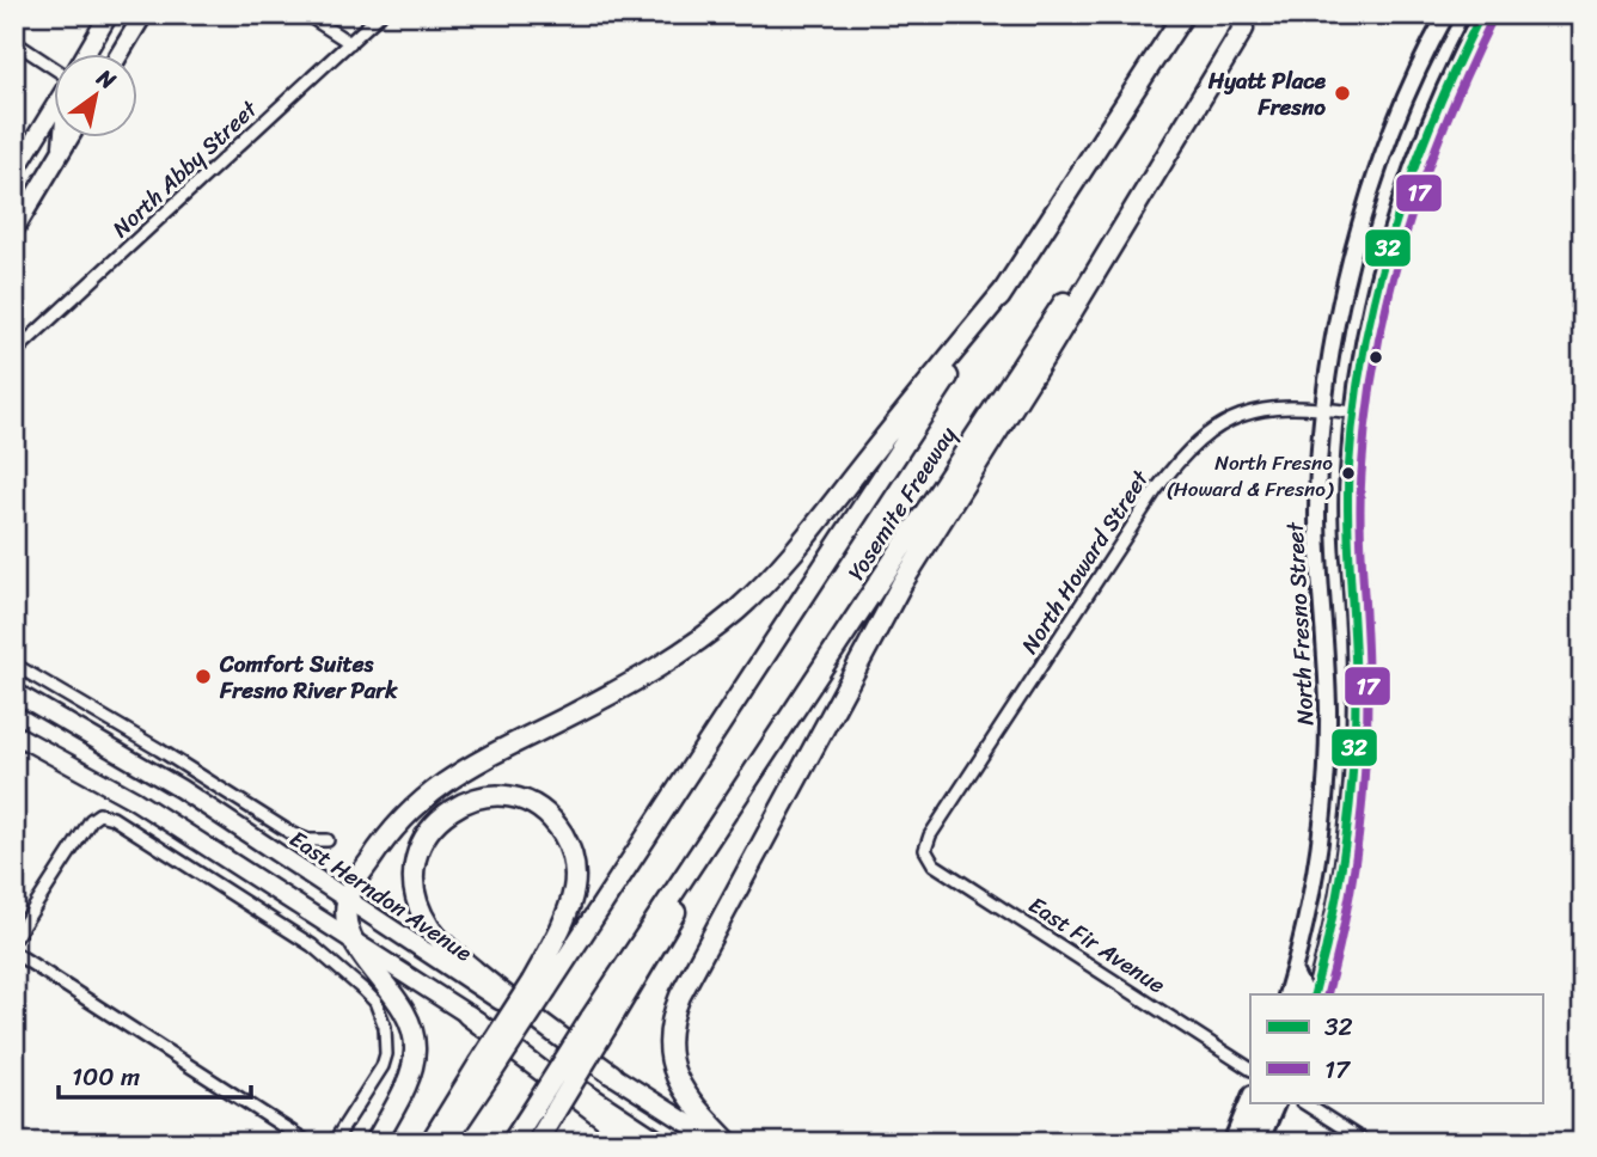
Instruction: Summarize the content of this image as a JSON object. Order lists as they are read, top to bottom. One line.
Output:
{"streets":{"highway":["Yosemite Freeway"],"main road":["North Fresno Street","East Herndon Avenue"],"street":["North Abby Street","North Howard Street","East Fir Avenue"]},"crossings":[["North Howard Street","North Fresno Street"],["North Howard Street","East Fir Avenue"]],"places":["Hyatt Place Fresno","North Fresno (Howard & Fresno)","Comfort Suites Fresno River Park"],"lines":["transit line 32","transit line 17"],"legend":["32","17"],"scale_bar":"100 m","north":"top right"}
